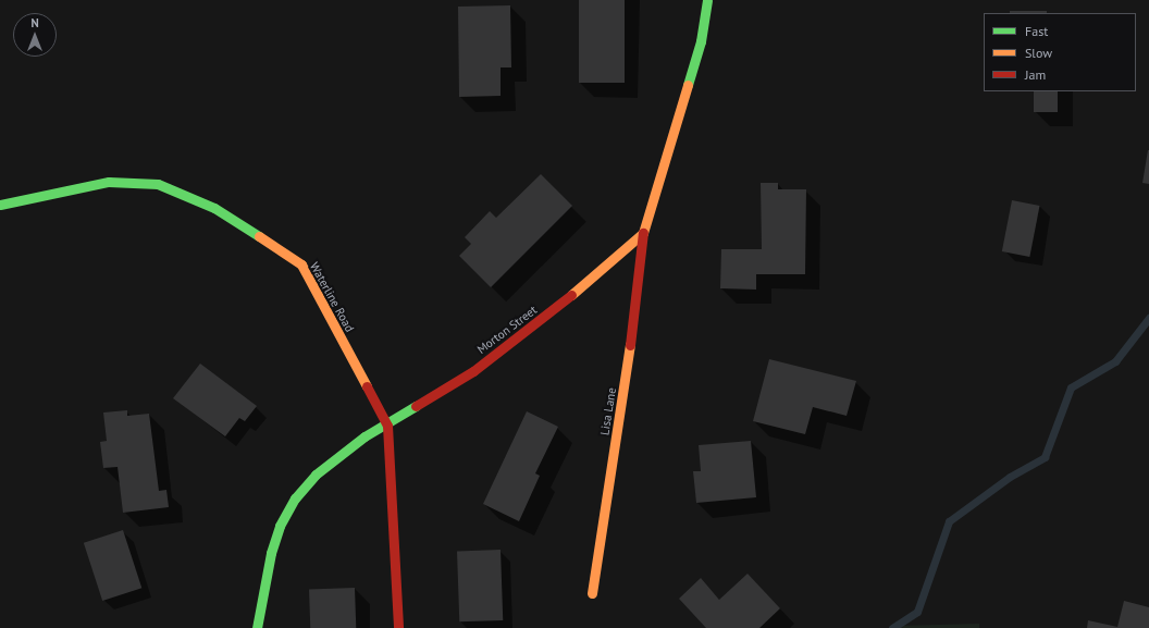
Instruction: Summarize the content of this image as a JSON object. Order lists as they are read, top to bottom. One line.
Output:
{"streets":{"street":["Waterline Road","Morton Street","Lisa Lane"]},"crossings":[["Waterline Road","Morton Street"],["Morton Street","Lisa Lane"]],"legend":["Fast","Slow","Jam"],"north":"top"}
